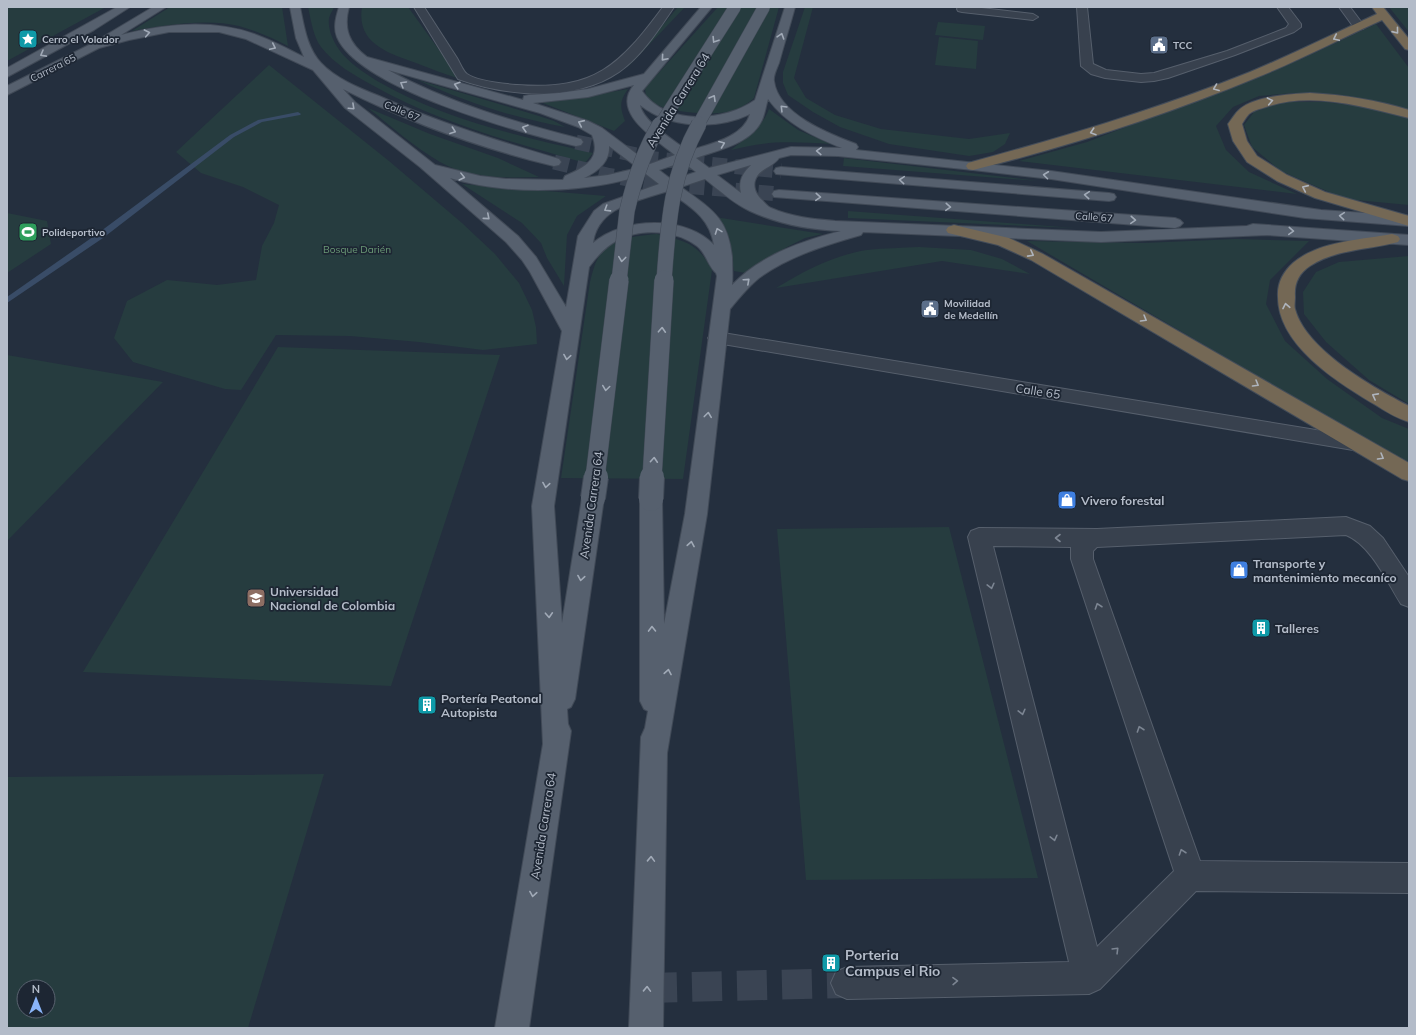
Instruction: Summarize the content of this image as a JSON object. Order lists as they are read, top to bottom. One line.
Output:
{"streets":{"main road":["Carrera 65","Avenida Carrera 64","Calle 67"],"street":["Calle 65"]},"parks":["Bosque Darién"],"places":{"place":["Cerro el Volador"],"public building":["TCC","Movilidad de Medellín"],"sports":["Polideportivo"],"shop":["Vivero forestal","Transporte y mantenimiento mecaníco"],"school or university":["Universidad Nacional de Colombia"],"building":["Talleres","Portería Peatonal Autopista","Porteria Campus el Rio"]},"north":"top"}
